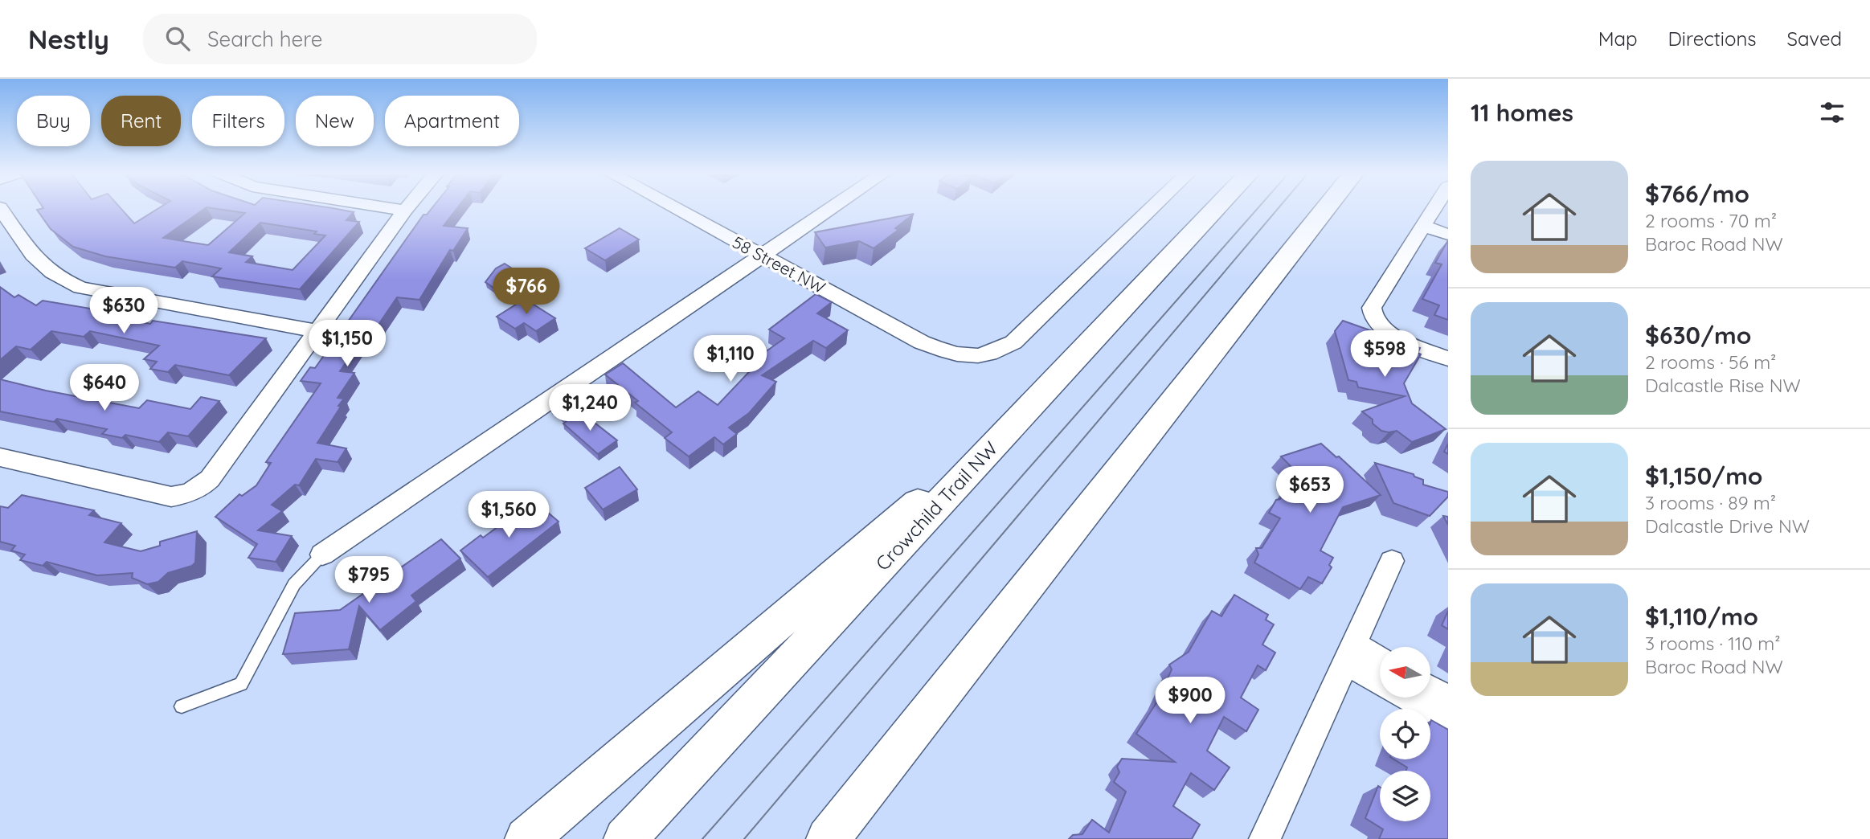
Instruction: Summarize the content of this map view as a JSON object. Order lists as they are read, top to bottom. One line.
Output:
{"streets":{"highway":["Crowchild Trail NW"],"street":["58 Street NW"]},"north":"left","page":{"header":"Nestly","search":"Search here","nav":["Map","Directions","Saved"],"heading":"11 homes","chip":["Buy","Rent","Filters","New","Apartment"],"list":[{"name":"$766/mo","note":"2 rooms · 70 m² · Baroc Road NW"},{"name":"$630/mo","note":"2 rooms · 56 m² · Dalcastle Rise NW"},{"name":"$1,150/mo","note":"3 rooms · 89 m² · Dalcastle Drive NW"},{"name":"$1,110/mo","note":"3 rooms · 110 m² · Baroc Road NW"}],"price":["$766","$630","$1,150","$598","$1,110","$640","$1,240","$653","$1,560","$795","$900"]}}
